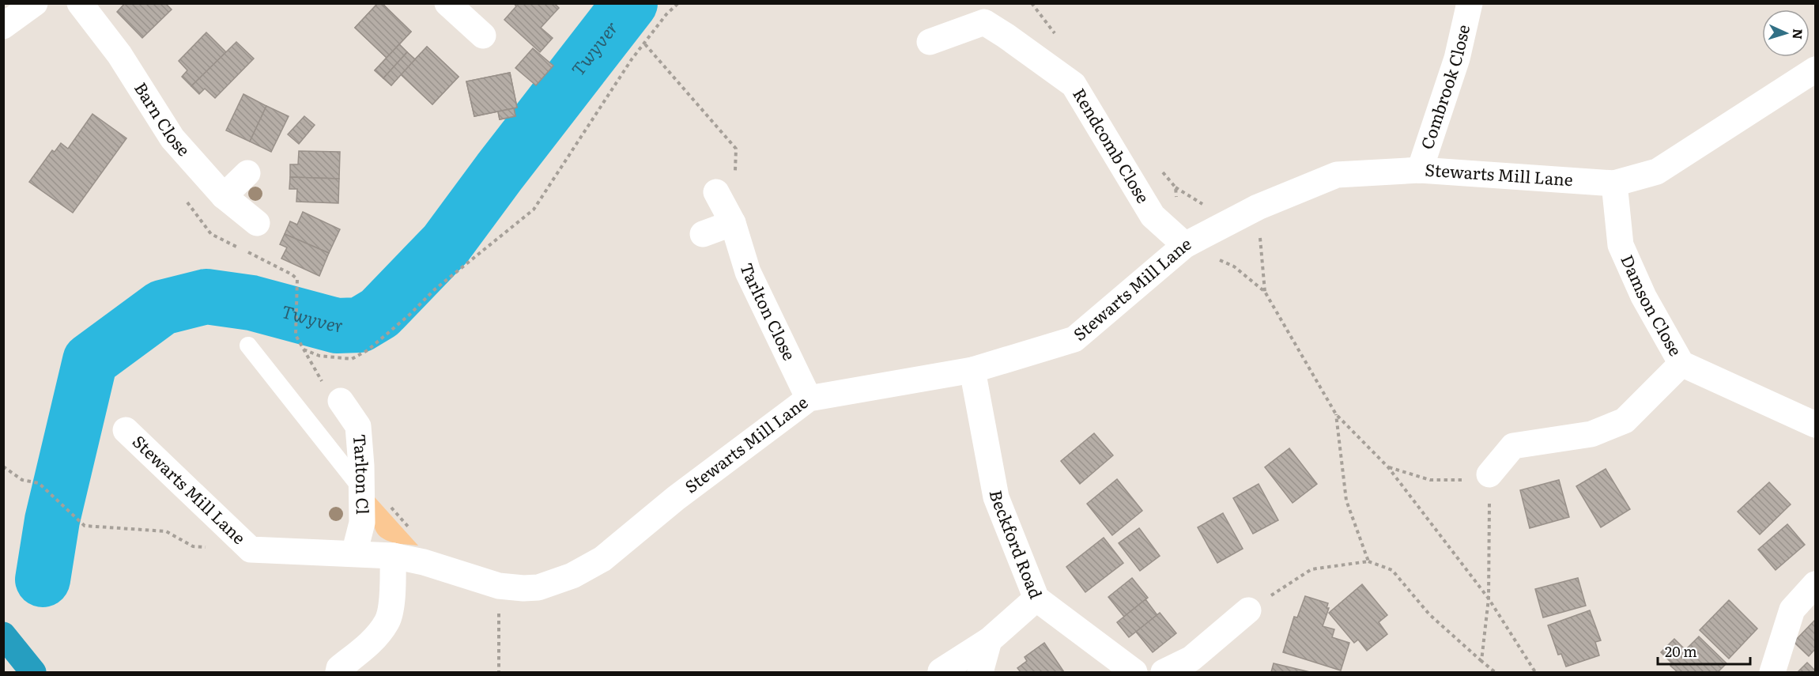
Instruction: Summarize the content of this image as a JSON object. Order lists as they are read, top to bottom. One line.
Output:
{"streets":{"street":["Combrook Close","Barn Close","Rendcomb Close","Stewarts Mill Lane","Damson Close","Tarlton Close","Tarlton Cl","Beckford Road"]},"crossings":[["Combrook Close","Stewarts Mill Lane"],["Rendcomb Close","Stewarts Mill Lane"],["Stewarts Mill Lane","Damson Close"],["Stewarts Mill Lane","Tarlton Close"],["Stewarts Mill Lane","Tarlton Cl"],["Stewarts Mill Lane","Beckford Road"]],"water":["Twyver"],"scale_bar":"20 m","north":"right"}
